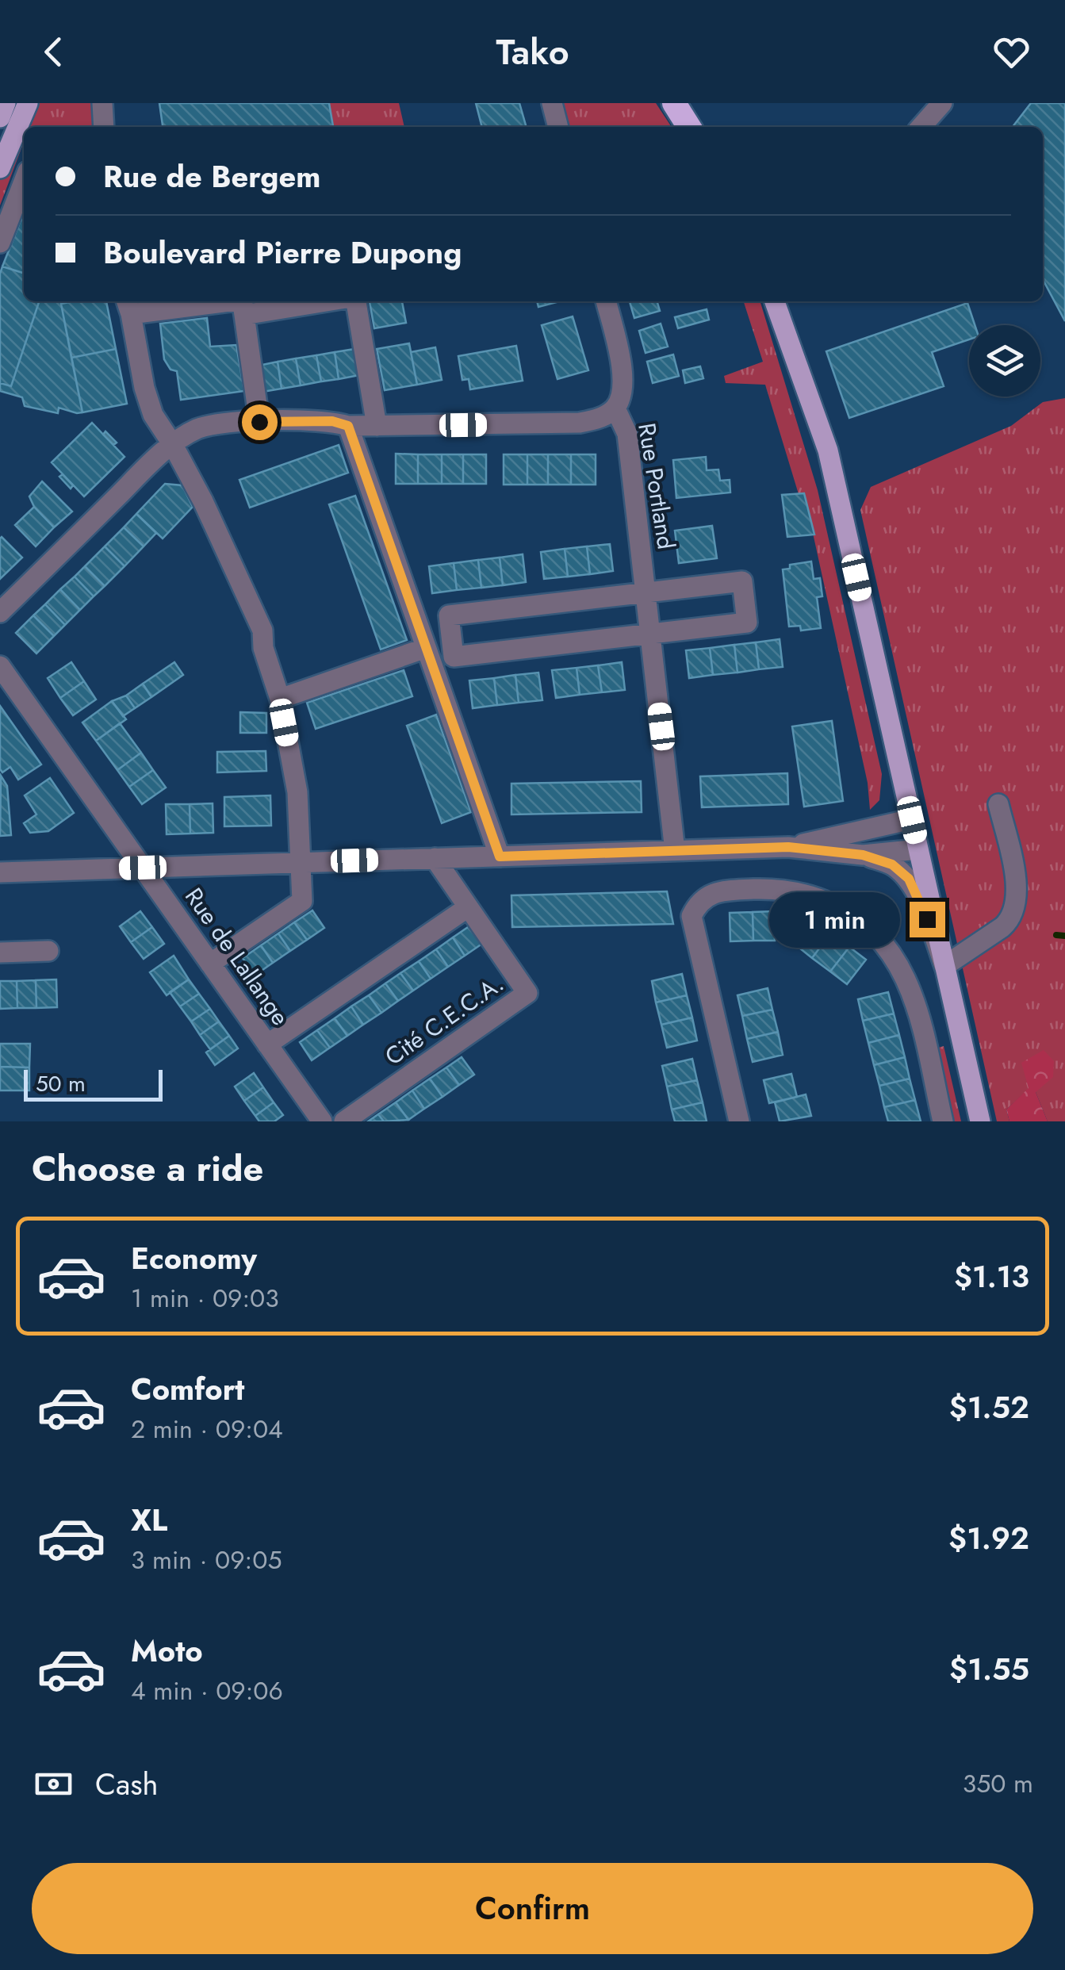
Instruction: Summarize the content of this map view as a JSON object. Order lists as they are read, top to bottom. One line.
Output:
{"streets":{"street":["Rue Portland","Rue de Lallange","Cité C.E.C.A."]},"scale_bar":"50 m","page":{"header":"Tako","banner":["Rue de Bergem","Boulevard Pierre Dupong"],"bubble":"1 min","scale":"50 m","heading":"Choose a ride","list":[{"name":"Economy","note":"1 min · 09:03","value":"$1.13"},{"name":"Comfort","note":"2 min · 09:04","value":"$1.52"},{"name":"XL","note":"3 min · 09:05","value":"$1.92"},{"name":"Moto","note":"4 min · 09:06","value":"$1.55"}],"pay":["Cash","350 m"],"buttons":"Confirm"}}
